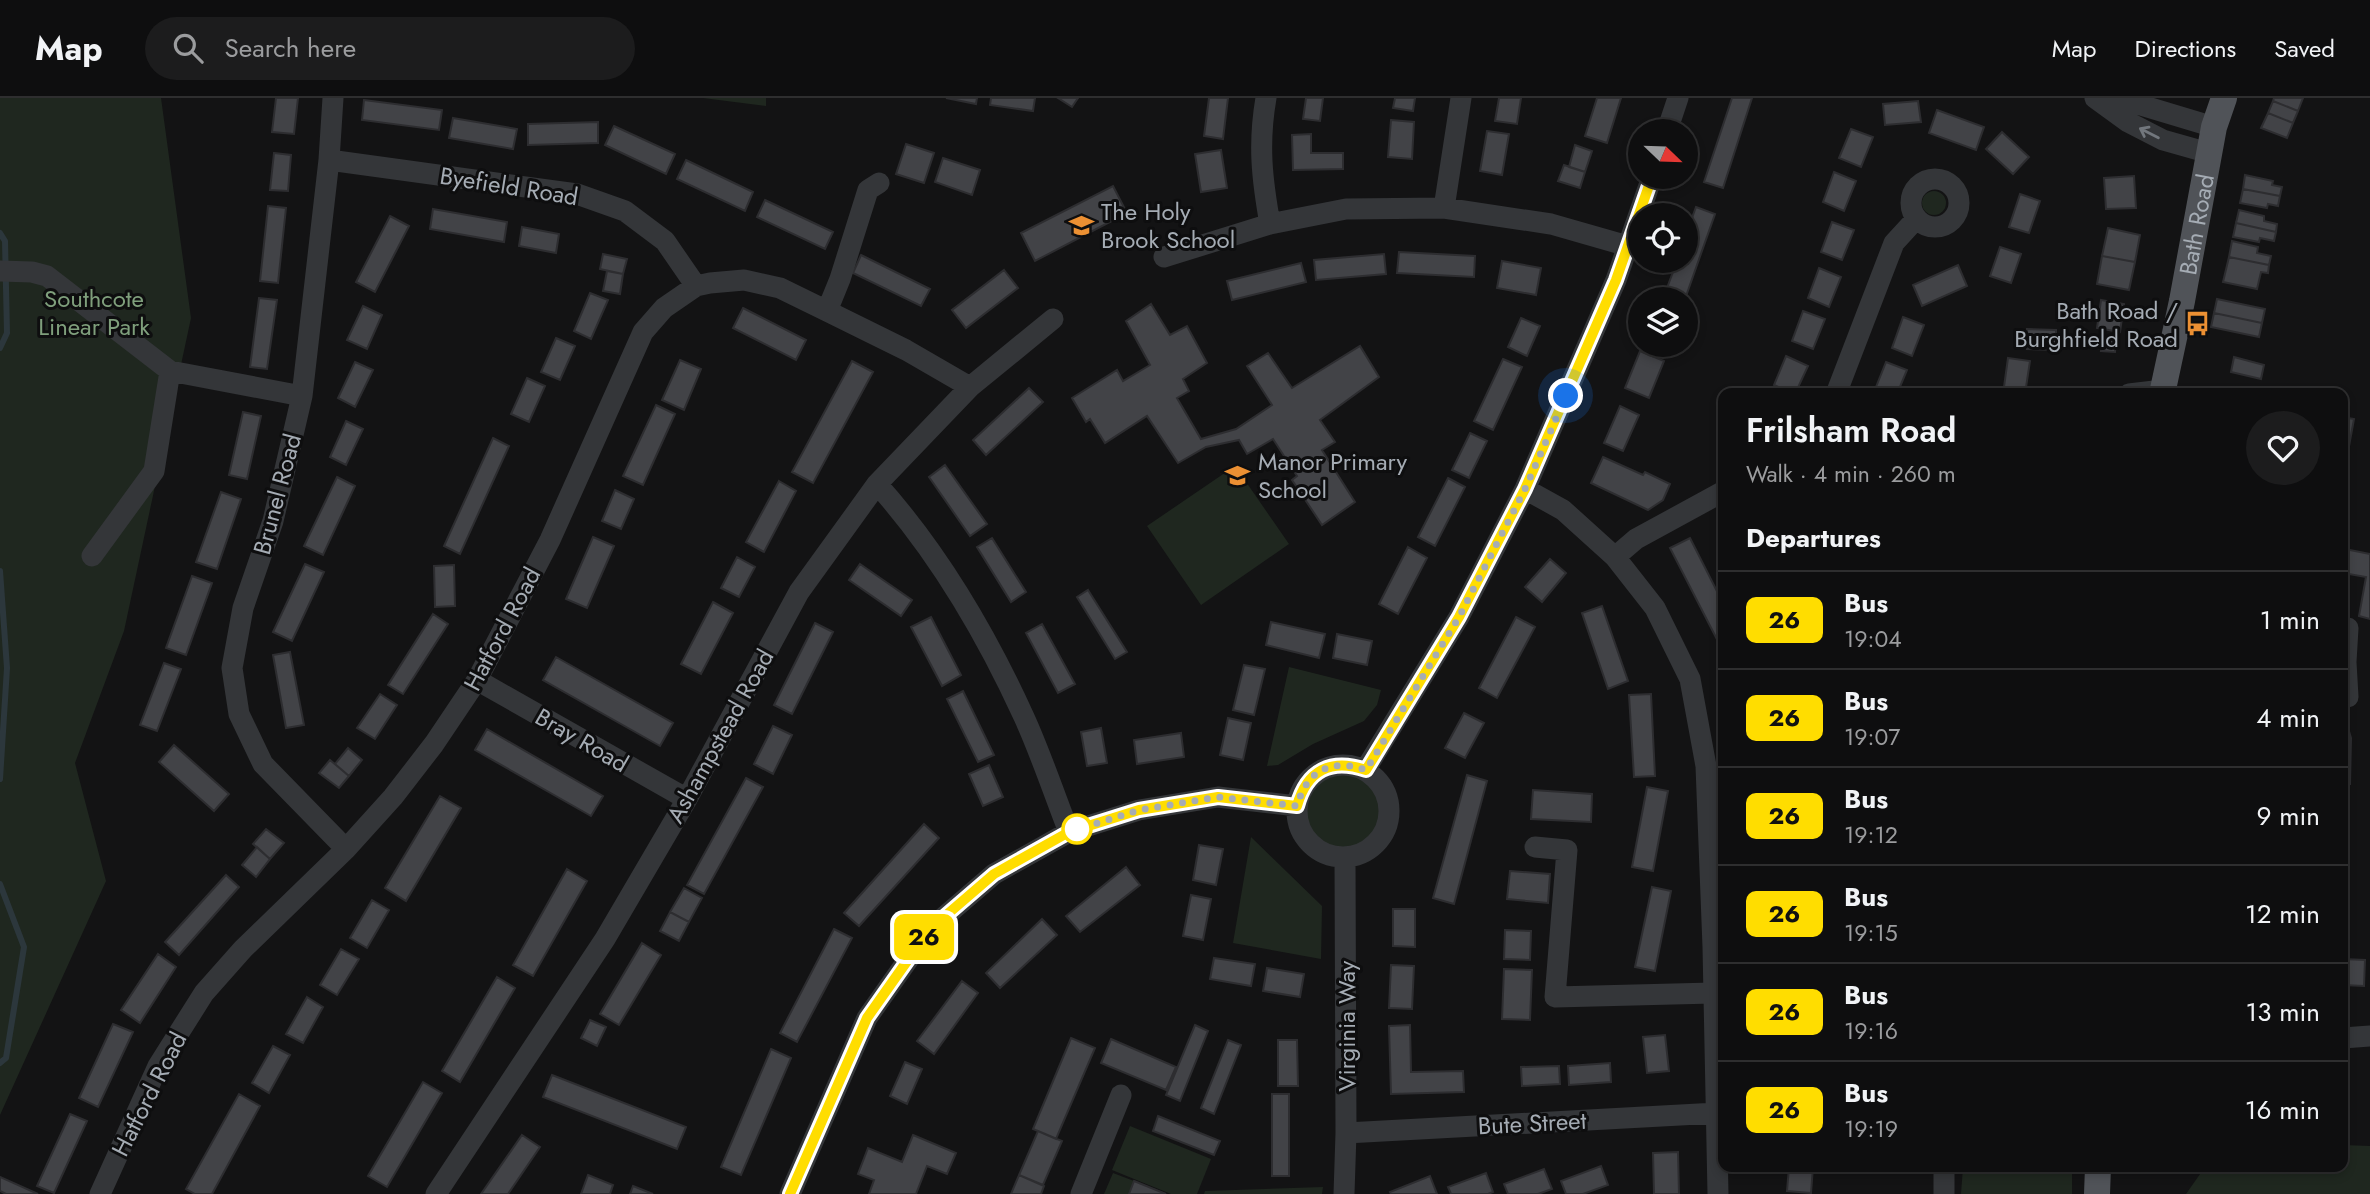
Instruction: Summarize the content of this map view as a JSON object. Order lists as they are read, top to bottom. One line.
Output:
{"streets":{"main road":["Bath Road"],"street":["Byefield Road","Brunel Road","Hatford Road","Ashampstead Road","Bray Road","Virginia Way","Bute Street"]},"crossings":[["Byefield Road","Brunel Road"],["Byefield Road","Hatford Road"],["Brunel Road","Hatford Road"],["Hatford Road","Ashampstead Road"],["Hatford Road","Bray Road"],["Ashampstead Road","Bray Road"],["Virginia Way","Bute Street"]],"parks":["Southcote Linear Park"],"places":{"school or university":["The Holy Brook School","Manor Primary School"],"bus stop":["Bath Road / Burghfield Road"]},"lines":["bus line 26"],"north":"bottom right","page":{"header":"Map","search":"Search here","nav":["Map","Directions","Saved"],"on_map":"26","heading":[["Frilsham Road","Walk · 4 min · 260 m"],"Departures"],"list":[{"mark":"26","name":"Bus","note":"19:04","value":"1 min"},{"mark":"26","name":"Bus","note":"19:07","value":"4 min"},{"mark":"26","name":"Bus","note":"19:12","value":"9 min"},{"mark":"26","name":"Bus","note":"19:15","value":"12 min"},{"mark":"26","name":"Bus","note":"19:16","value":"13 min"},{"mark":"26","name":"Bus","note":"19:19","value":"16 min"}]}}
